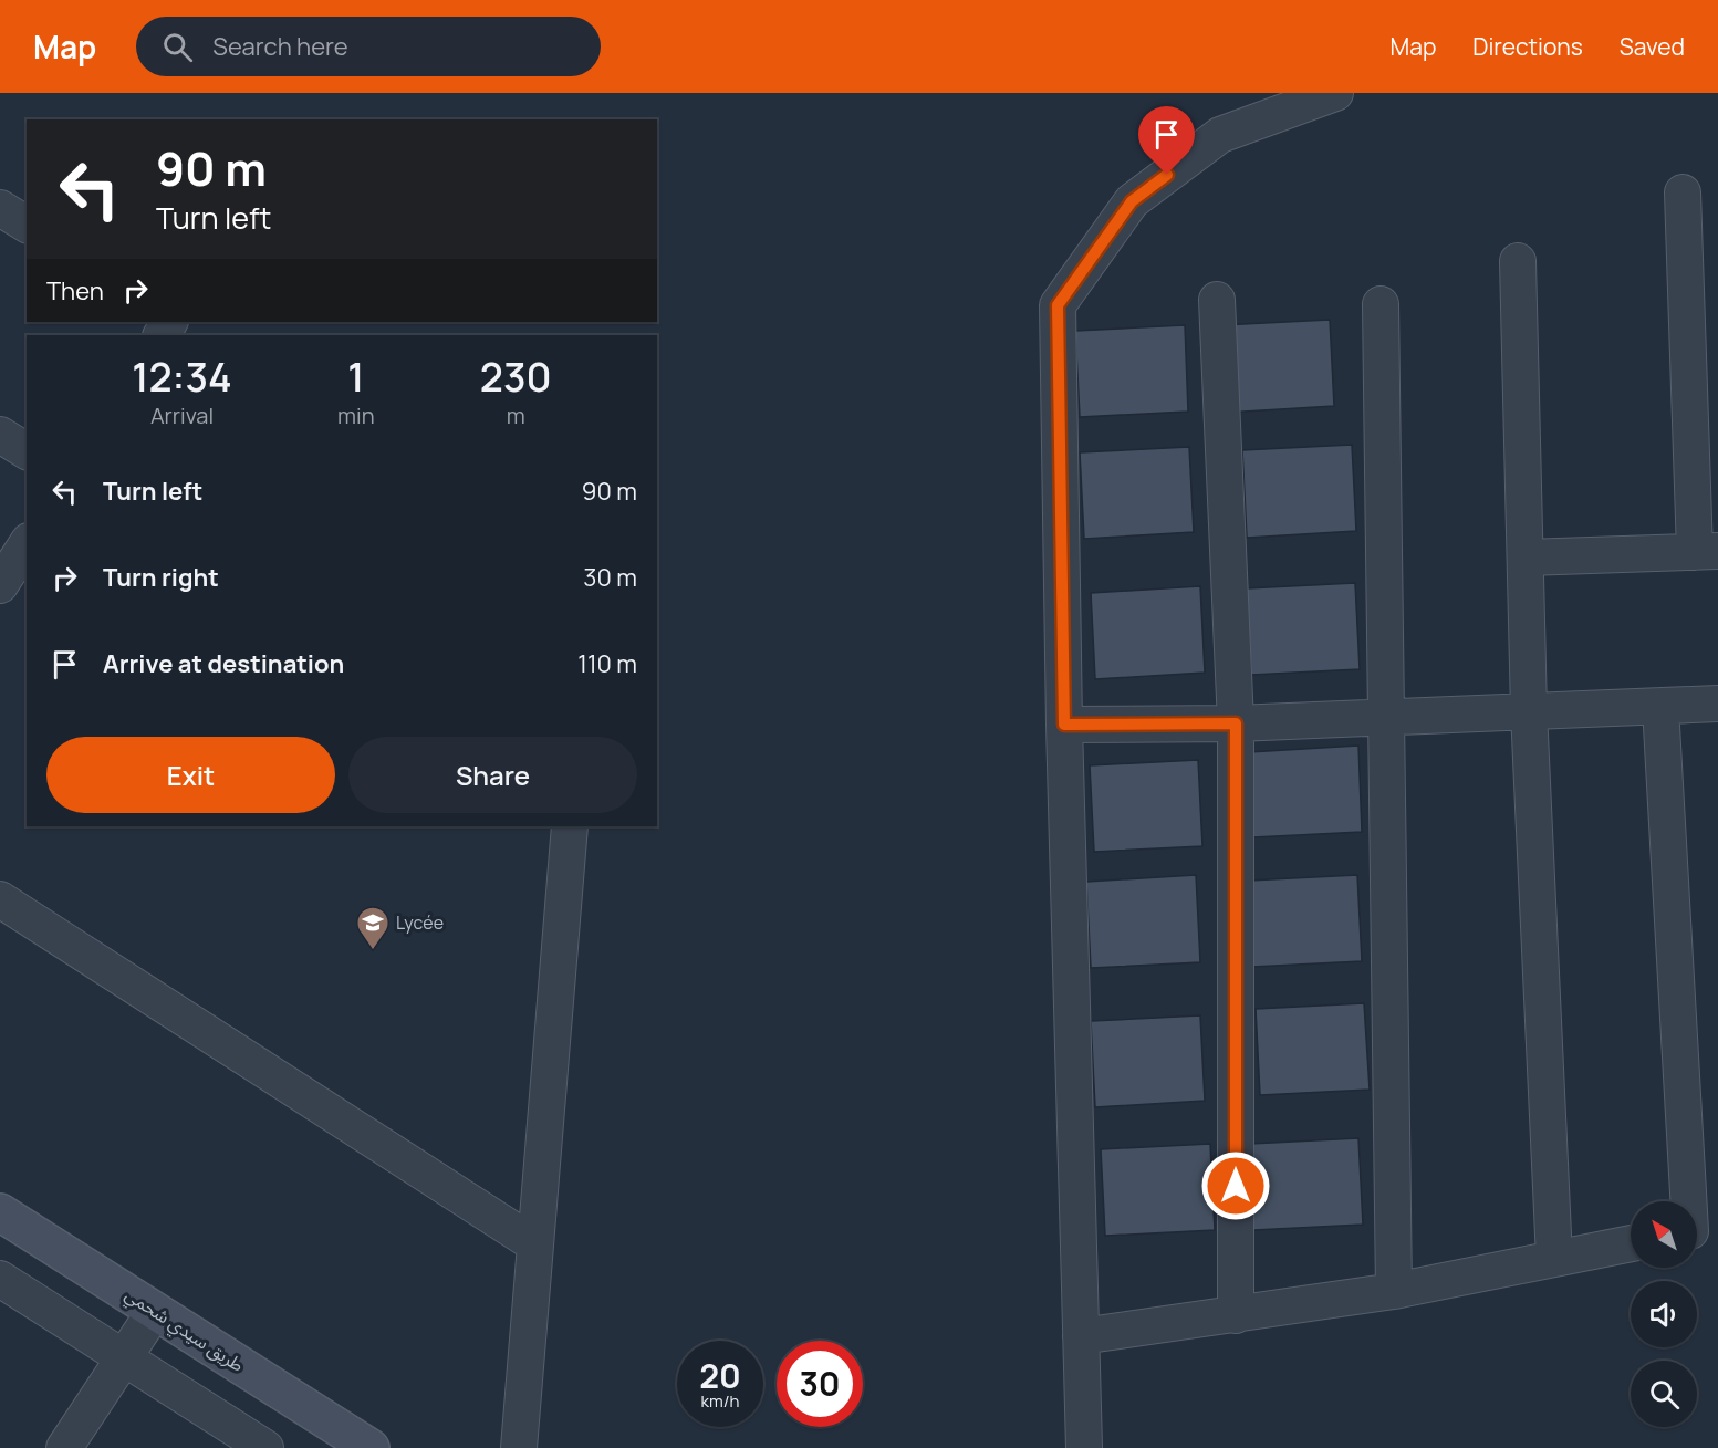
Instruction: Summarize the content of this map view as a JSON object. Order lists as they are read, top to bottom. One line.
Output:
{"streets":{"main road":["طريق سيدي شحمي"]},"places":{"school or university":["Lycée"]},"north":"top left","page":{"header":"Map","search":"Search here","nav":["Map","Directions","Saved"],"turn":["90 m","Turn left"],"then":"Then","eta":["12:34","Arrival","1","min","230","m"],"list":[{"name":"Turn left","value":"90 m"},{"name":"Turn right","value":"30 m"},{"name":"Arrive at destination","value":"110 m"}],"buttons":["Exit","Share"],"speed":"20 km/h","limit":"30"}}
